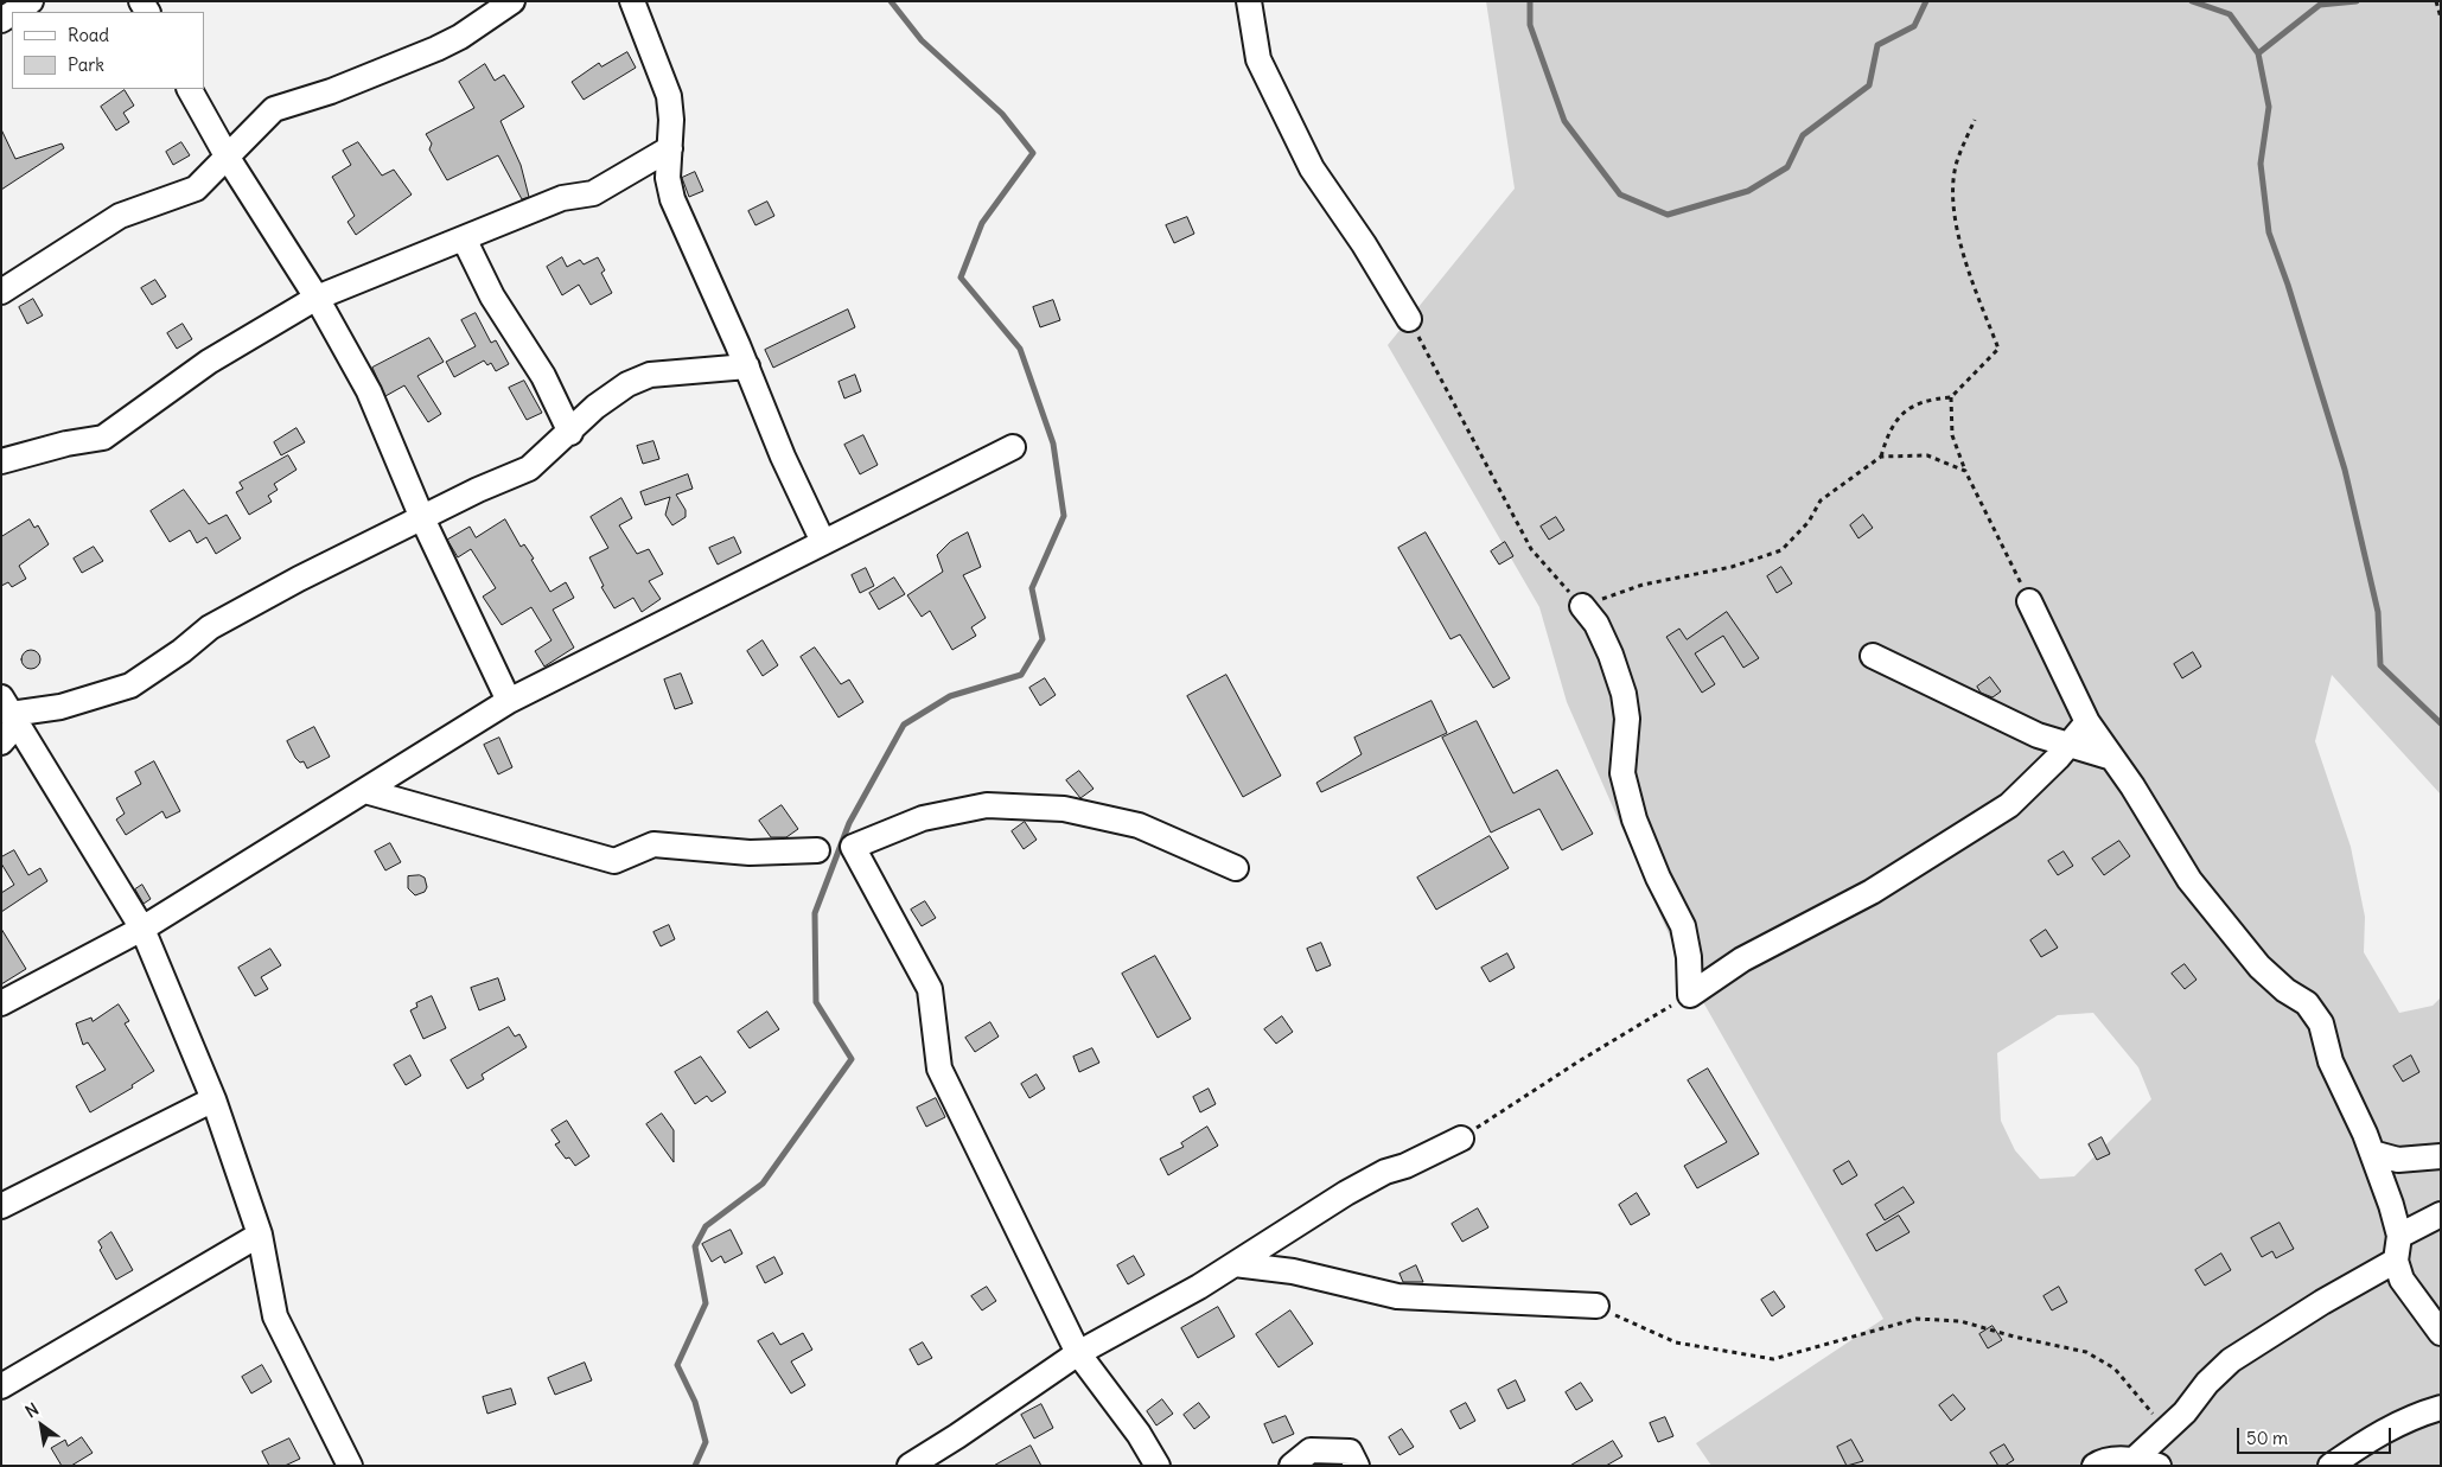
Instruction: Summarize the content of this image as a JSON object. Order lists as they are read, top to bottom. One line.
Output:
{"legend":["Road","Park"],"scale_bar":"50 m","north":"top left"}
